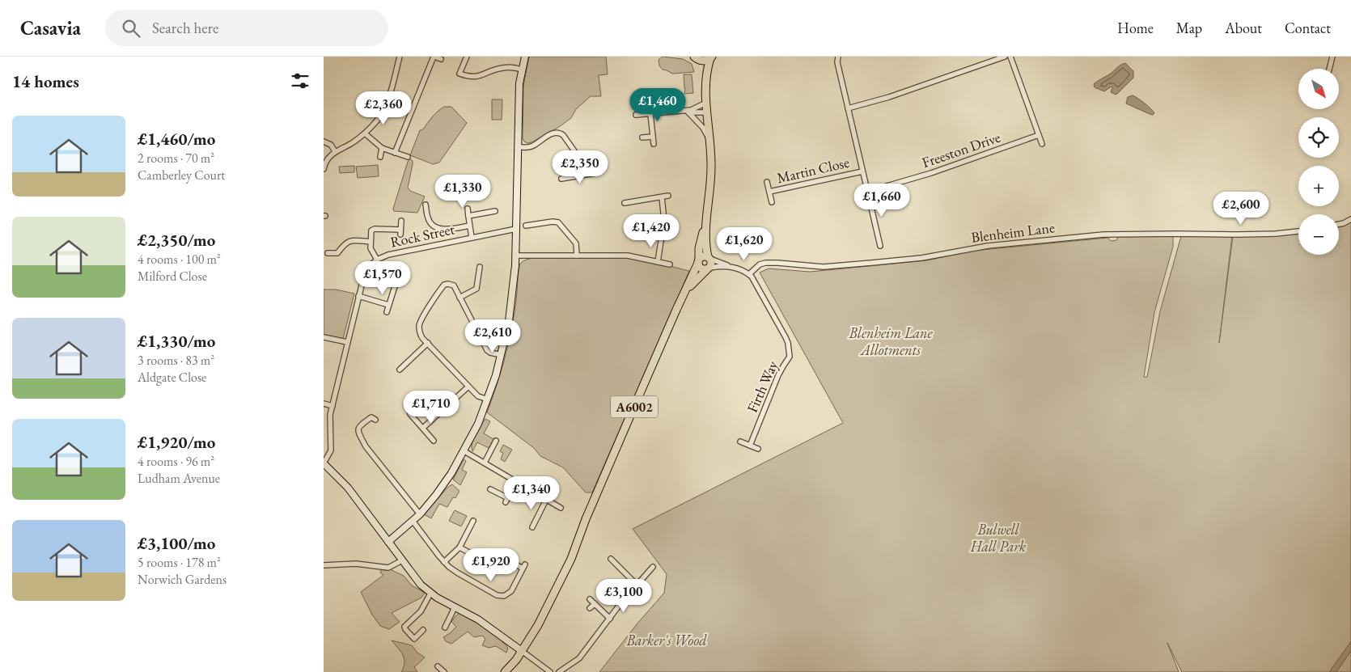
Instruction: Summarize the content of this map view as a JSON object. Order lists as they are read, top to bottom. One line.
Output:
{"streets":{"main road":["A6002"],"street":["Freeston Drive","Martin Close","Blenheim Lane","Rock Street","Firth Way"]},"crossings":[["Blenheim Lane","Firth Way"]],"parks":["Blenheim Lane Allotments","Bulwell Hall Park","Barker's Wood"],"north":"bottom right","page":{"header":"Casavia","search":"Search here","nav":["Home","Map","About","Contact"],"heading":"14 homes","map_buttons":["+","−"],"price":["£1,460","£2,360","£2,350","£1,330","£1,660","£2,600","£1,420","£1,620","£1,570","£2,610","£1,710","£1,340","£1,920","£3,100"],"list":[{"name":"£1,460/mo","note":"2 rooms · 70 m² · Camberley Court"},{"name":"£2,350/mo","note":"4 rooms · 100 m² · Milford Close"},{"name":"£1,330/mo","note":"3 rooms · 83 m² · Aldgate Close"},{"name":"£1,920/mo","note":"4 rooms · 96 m² · Ludham Avenue"},{"name":"£3,100/mo","note":"5 rooms · 178 m² · Norwich Gardens"}]}}
